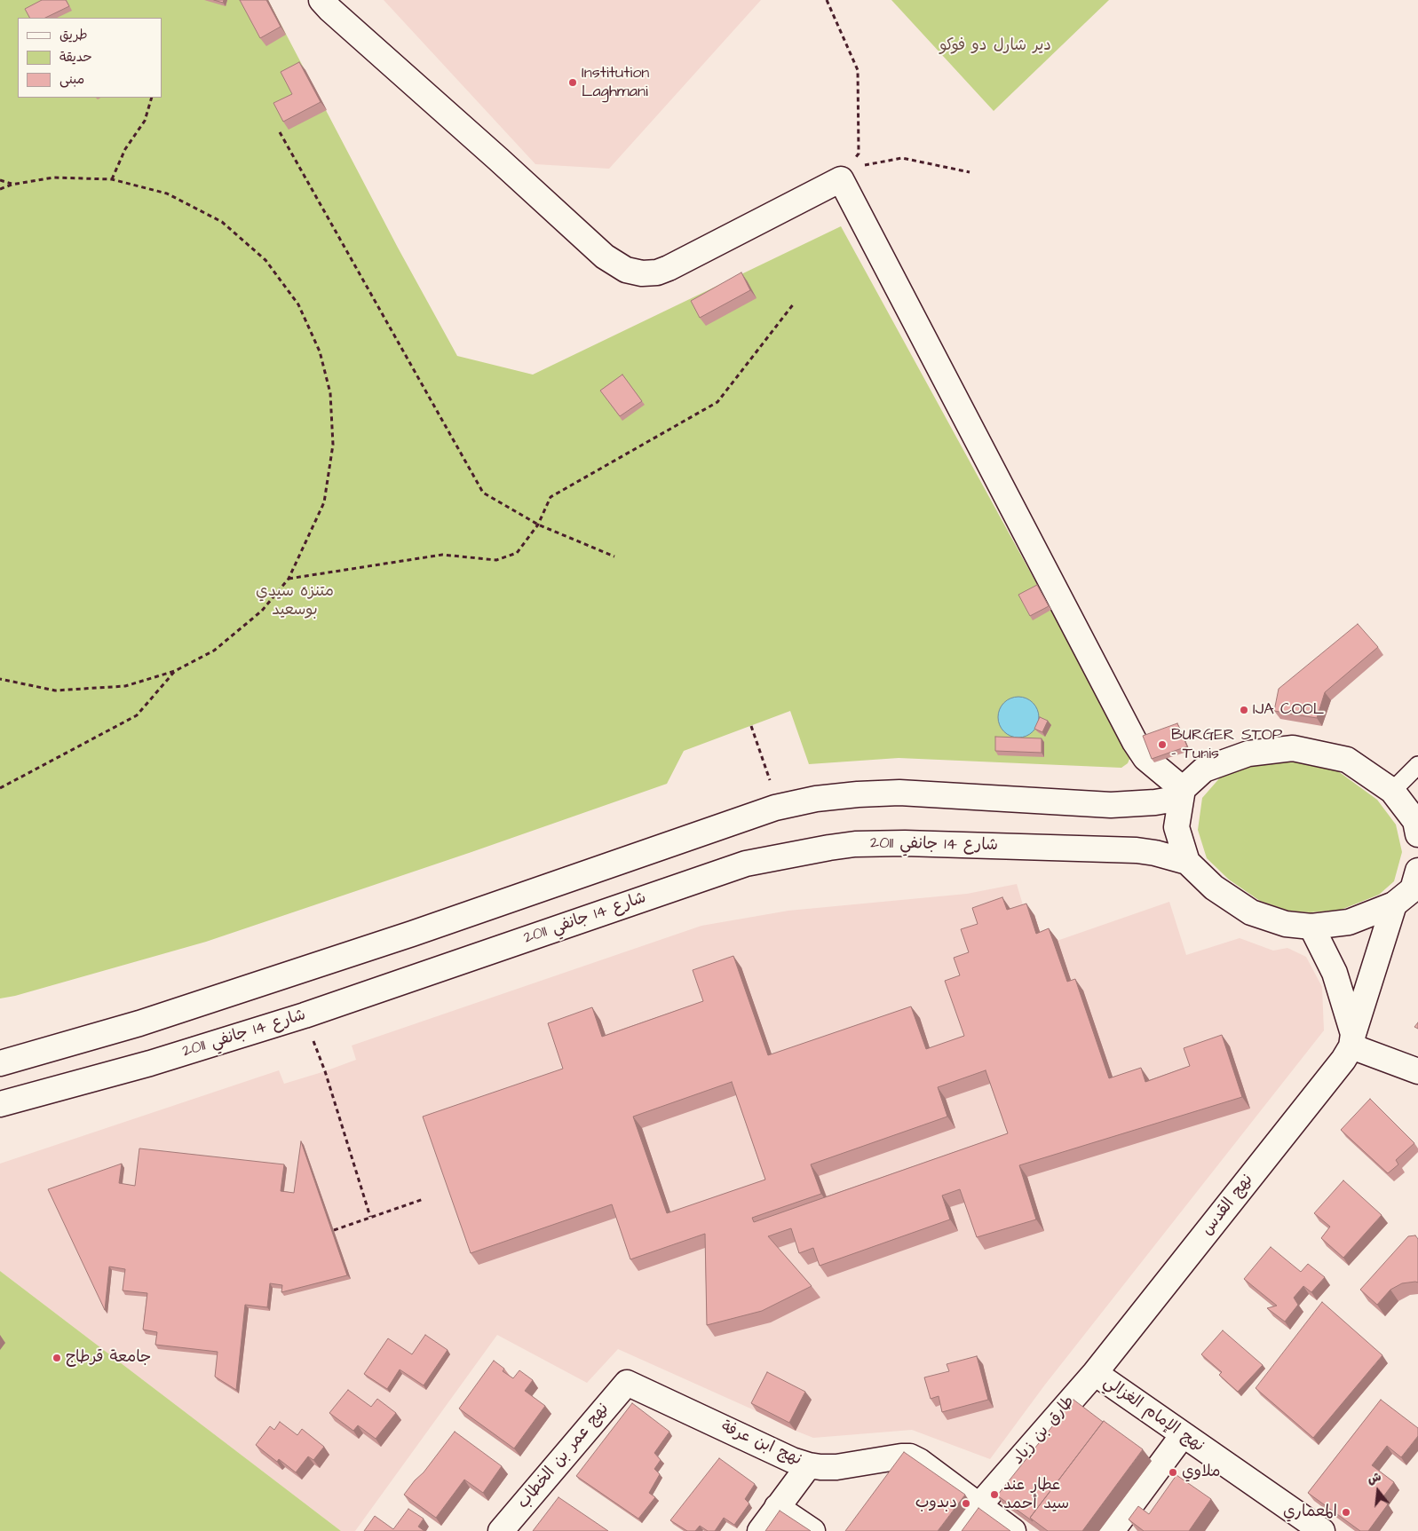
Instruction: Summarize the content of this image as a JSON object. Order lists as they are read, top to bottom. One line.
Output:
{"streets":{"street":["شارع 14 جانفي 2011","نهج القدس","نهج الإمام الغزالي","طارق بن زياد","نهج ابن عرفة","نهج عمر بن الخطاب"]},"crossings":[["نهج القدس","نهج الإمام الغزالي"],["نهج القدس","طارق بن زياد"],["نهج الإمام الغزالي","طارق بن زياد"],["طارق بن زياد","نهج ابن عرفة"],["نهج ابن عرفة","نهج عمر بن الخطاب"]],"parks":["دير شارل دو فوكو","متنزه سيدي بوسعيد"],"places":["Institution Laghmani","IJA COOL","BURGER STOP - Tunis","جامعة قرطاج","ملاوي","عطار عند سيد أحمد","دبدوب","المعماري"],"legend":["طريق","حديقة","مبنى"],"north":"top"}
